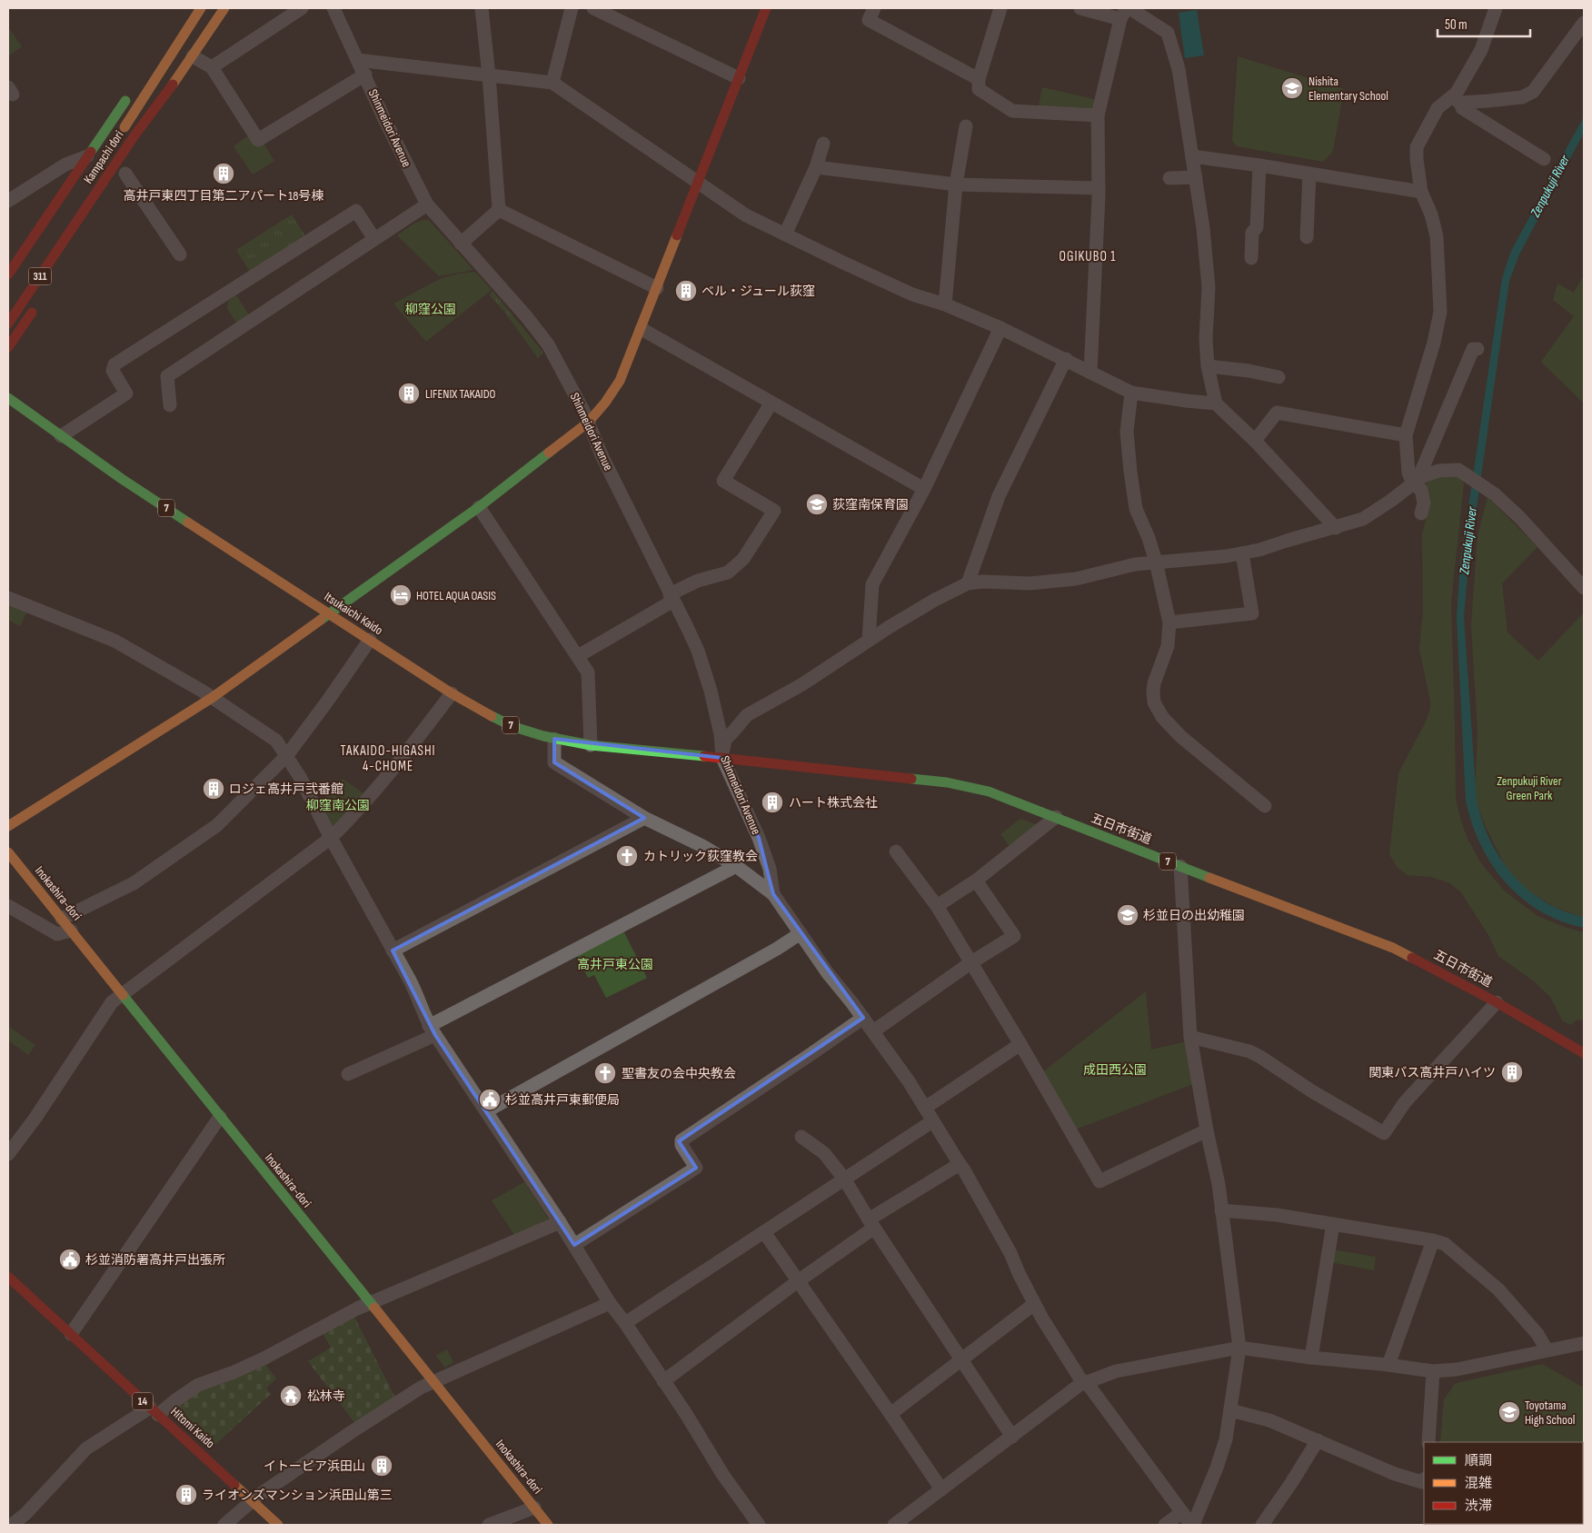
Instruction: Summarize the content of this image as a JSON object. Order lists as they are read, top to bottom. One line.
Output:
{"streets":{"main road":["Kampachi dori","311","7","Itsukaichi Kaido","五日市街道","Inokashira-dori","14","Hitomi Kaido"],"street":["Shinmeidori Avenue"]},"crossings":[["Shinmeidori Avenue","Itsukaichi Kaido"],["Shinmeidori Avenue","五日市街道"],["Itsukaichi Kaido","五日市街道"]],"districts":["OGIKUBO 1","TAKAIDO-HIGASHI 4-CHOME"],"water":["Zenpukuji River"],"parks":["柳窪公園","Zenpukuji River Green Park","柳窪南公園","高井戸東公園","成田西公園"],"places":{"school or university":["Nishita Elementary School","荻窪南保育園","杉並日の出幼稚園","Toyotama High School"],"building":["高井戸東四丁目第二アパート18号棟","ベル・ジュール荻窪","LIFENIX TAKAIDO","ロジェ高井戸弐番館","ハート株式会社","関東バス高井戸ハイツ","イトーピア浜田山","ライオンズマンション浜田山第三"],"hotel":["HOTEL AQUA OASIS"],"church":["カトリック荻窪教会","聖書友の会中央教会"],"public building":["杉並高井戸東郵便局","杉並消防署高井戸出張所"],"temple":["松林寺"]},"legend":["順調","混雑","渋滞"],"scale_bar":"50 m"}
